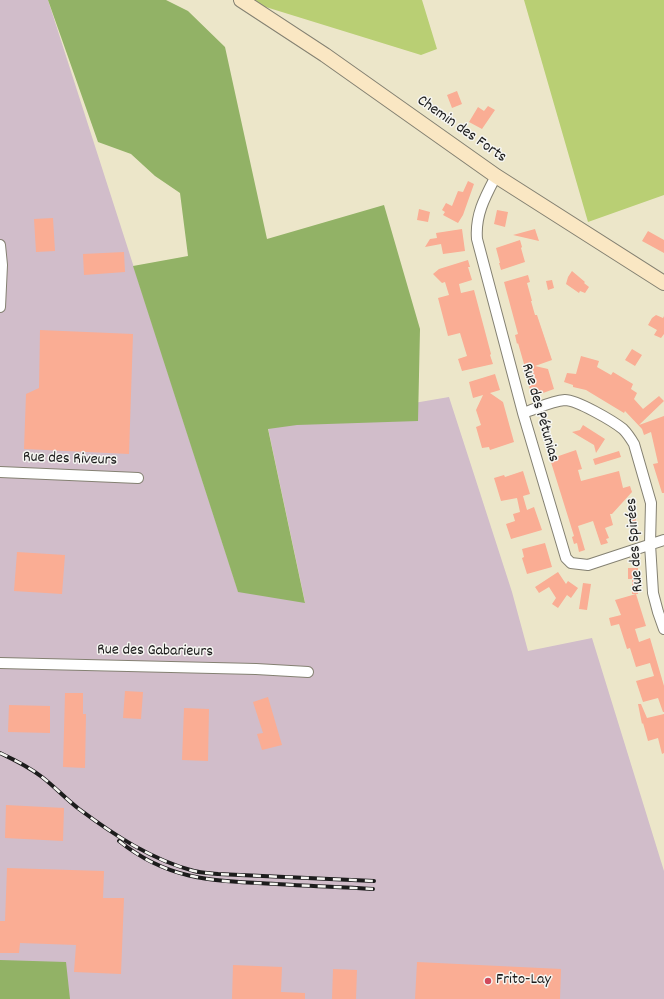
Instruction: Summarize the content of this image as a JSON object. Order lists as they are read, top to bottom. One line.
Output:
{"streets":{"street":["Chemin des Forts","Rue des Pétunias","Rue des Riveurs","Rue des Spirées","Rue des Gabarieurs"]},"crossings":[["Chemin des Forts","Rue des Pétunias"],["Rue des Pétunias","Rue des Spirées"]],"places":["Frito-Lay"]}
